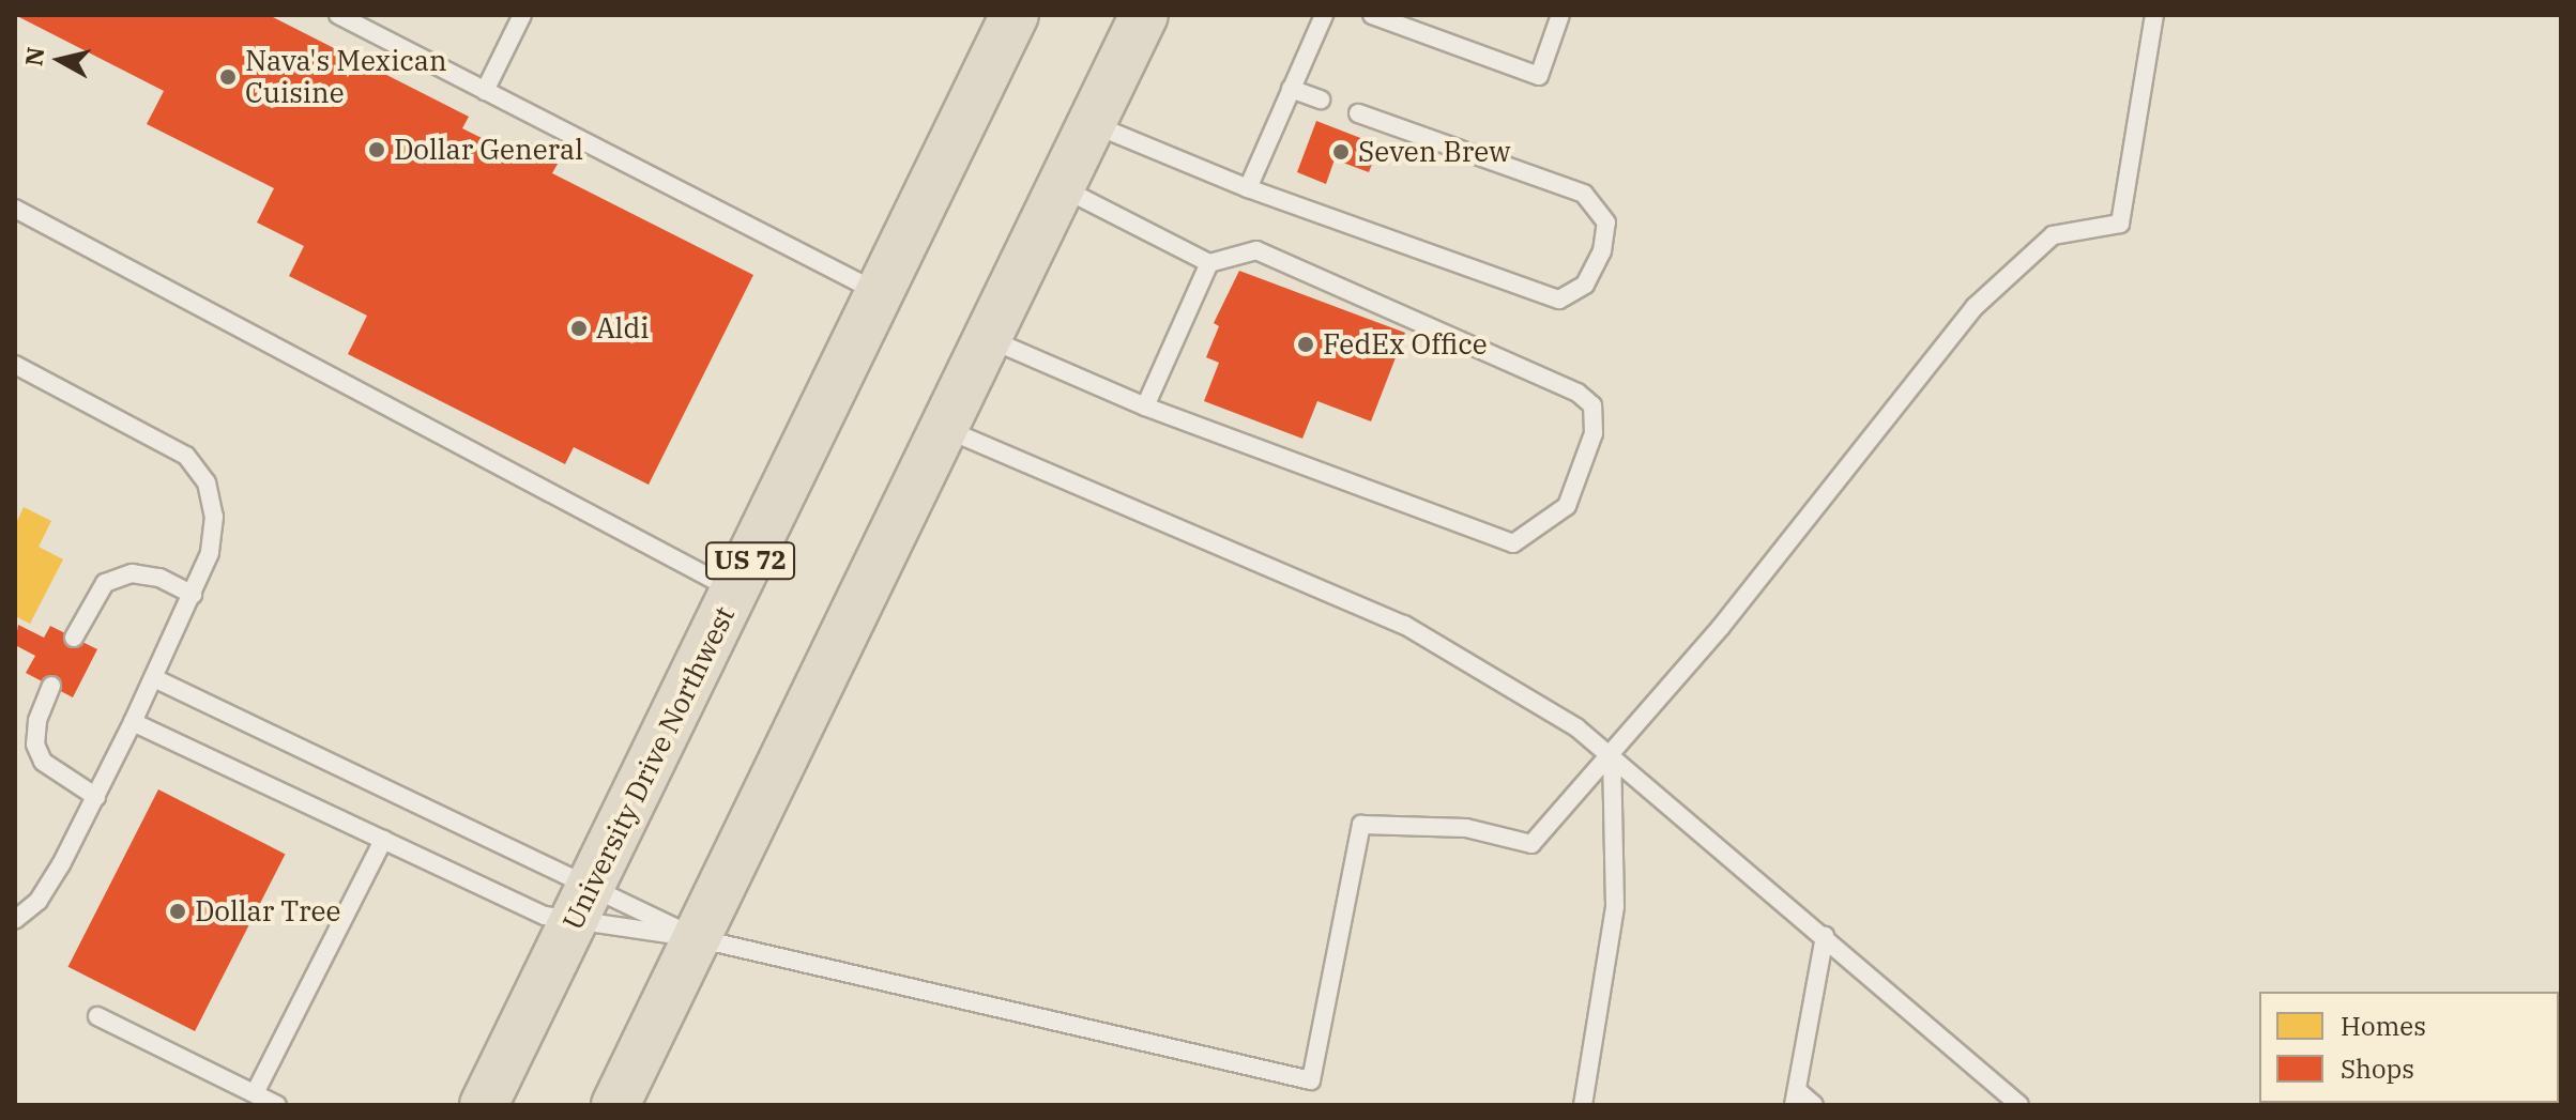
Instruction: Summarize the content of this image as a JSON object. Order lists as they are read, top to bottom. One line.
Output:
{"streets":{"highway":["US 72","University Drive Northwest"]},"places":["Nava's Mexican Cuisine","Dollar General","Seven Brew","Aldi","FedEx Office","Dollar Tree"],"legend":["Homes","Shops"],"north":"left"}
